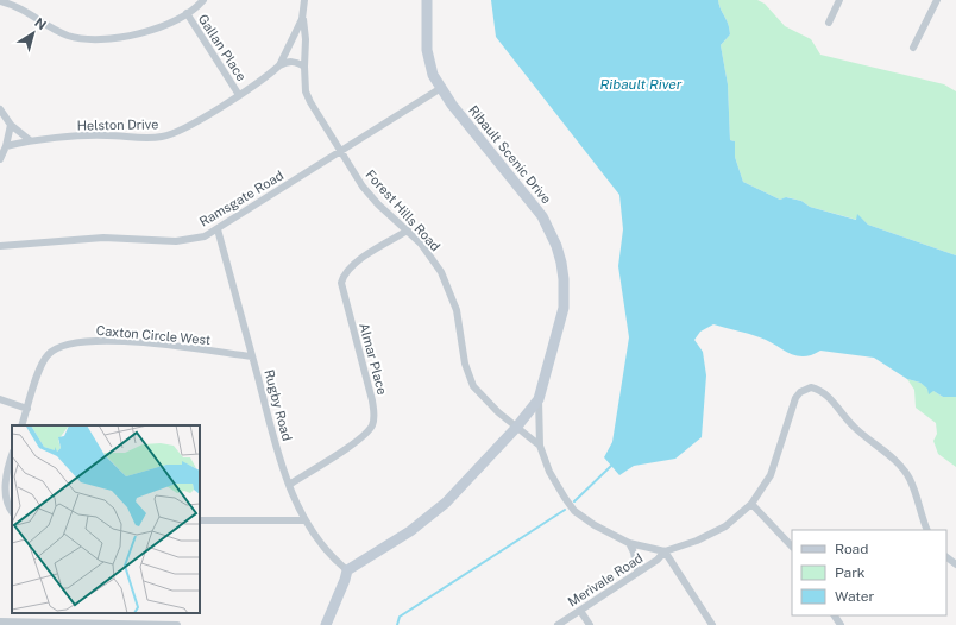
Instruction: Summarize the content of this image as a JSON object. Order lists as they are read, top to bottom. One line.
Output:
{"streets":{"street":["Gallan Place","Helston Drive","Ribault Scenic Drive","Ramsgate Road","Forest Hills Road","Caxton Circle West","Almar Place","Rugby Road","Merivale Road"]},"crossings":[["Gallan Place","Helston Drive"],["Ribault Scenic Drive","Ramsgate Road"],["Ribault Scenic Drive","Forest Hills Road"],["Ribault Scenic Drive","Rugby Road"],["Ramsgate Road","Forest Hills Road"],["Ramsgate Road","Rugby Road"],["Forest Hills Road","Almar Place"],["Caxton Circle West","Rugby Road"],["Almar Place","Rugby Road"]],"water":["Ribault River"],"legend":["Road","Park","Water"],"north":"top right"}
